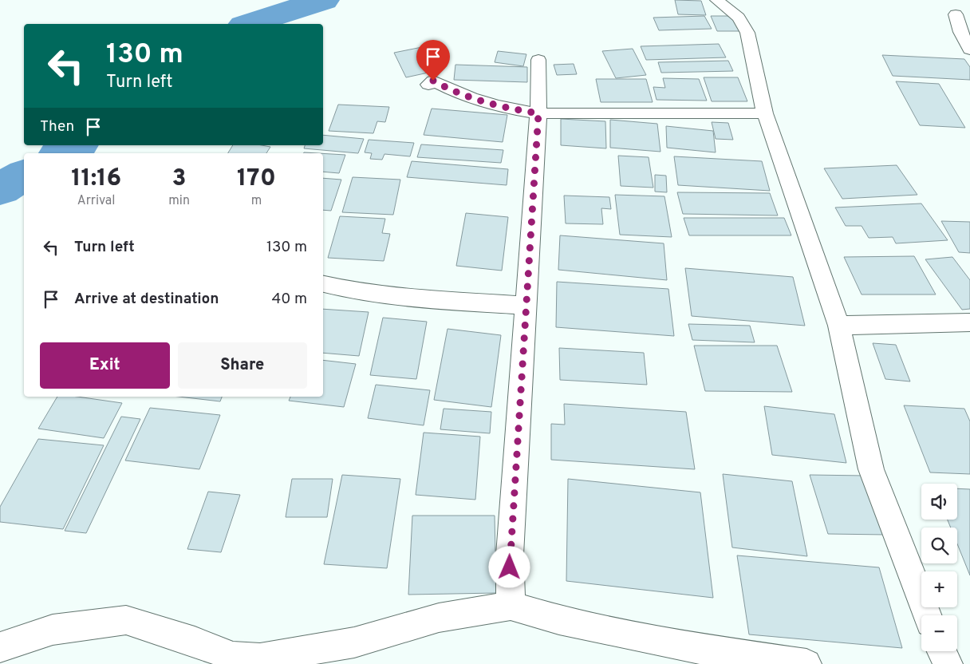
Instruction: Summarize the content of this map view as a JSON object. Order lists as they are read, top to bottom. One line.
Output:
{"page":{"turn":["130 m","Turn left"],"then":"Then","eta":["11:16","Arrival","3","min","170","m"],"list":[{"name":"Turn left","value":"130 m"},{"name":"Arrive at destination","value":"40 m"}],"buttons":["Exit","Share"],"map_buttons":["+","−"]}}
